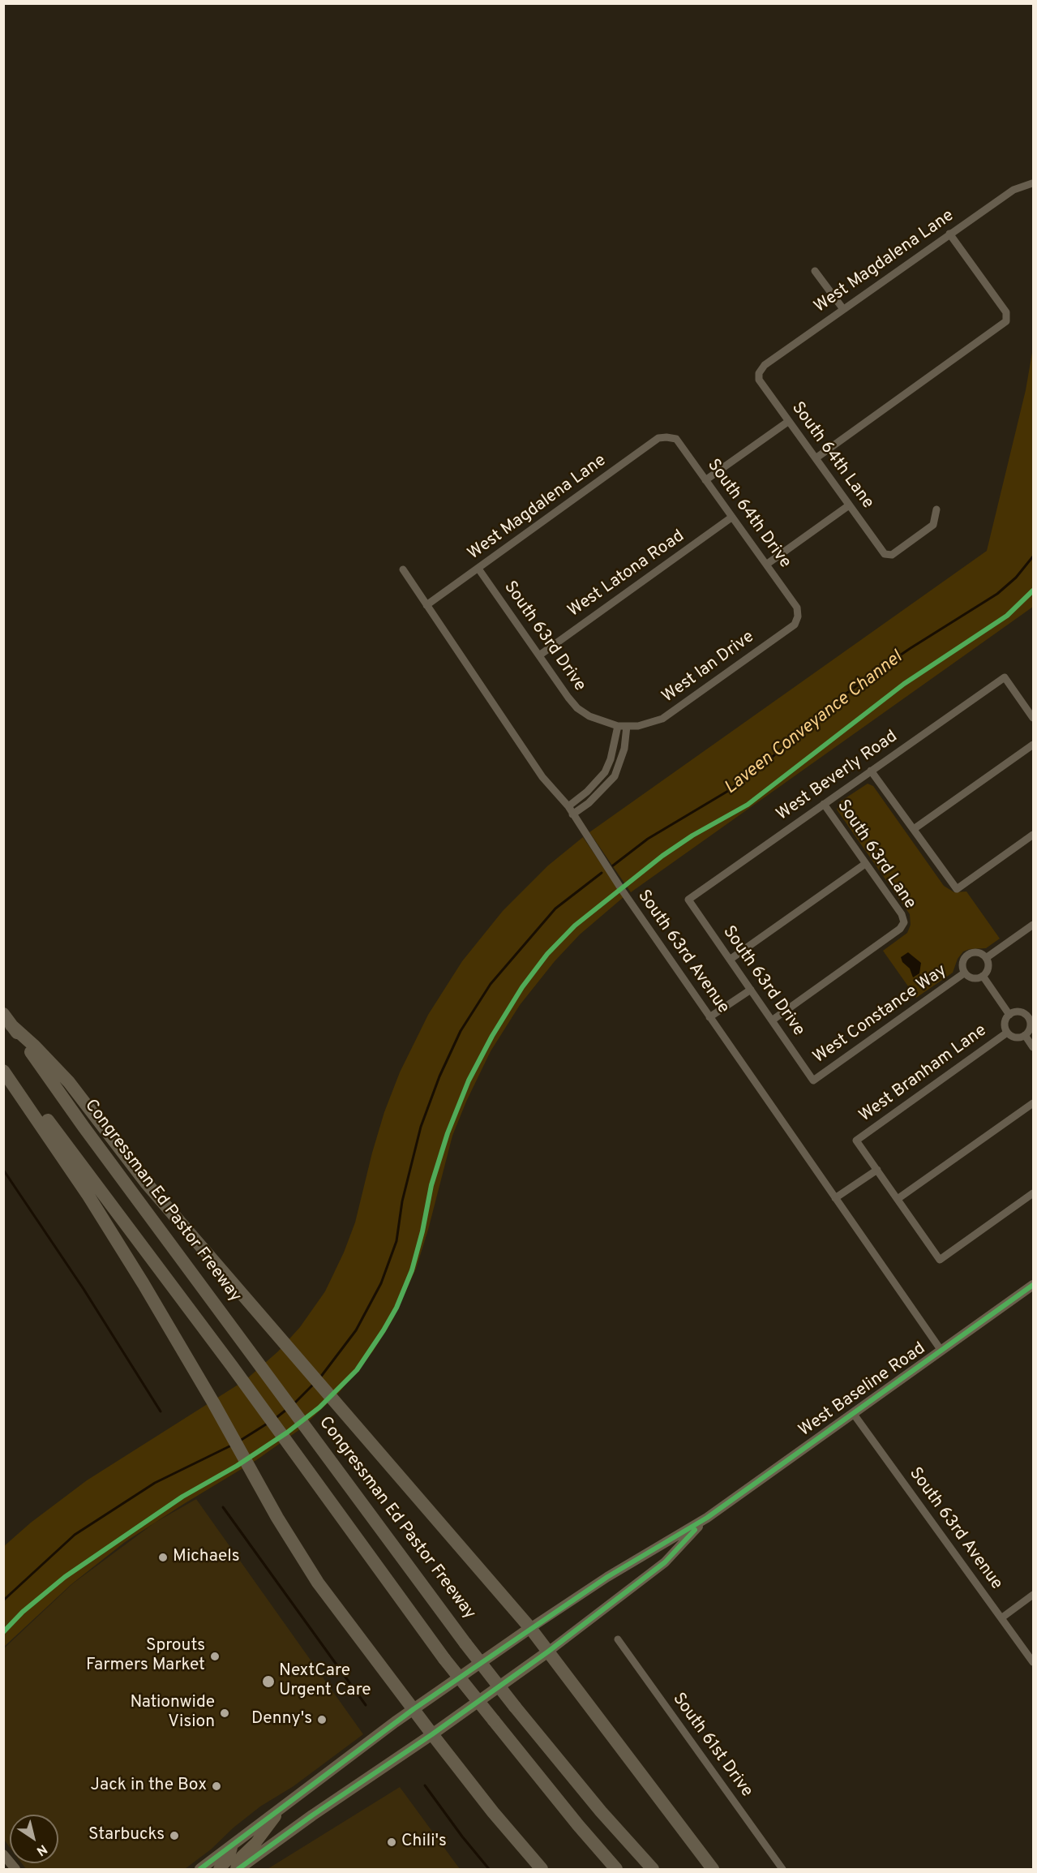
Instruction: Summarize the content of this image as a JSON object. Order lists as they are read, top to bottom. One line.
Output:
{"streets":{"highway":["Congressman Ed Pastor Freeway"],"main road":["West Baseline Road"],"street":["West Magdalena Lane","South 64th Lane","South 64th Drive","West Latona Road","South 63rd Drive","West Ian Drive","West Beverly Road","South 63rd Lane","South 63rd Avenue","West Constance Way","West Branham Lane","South 61st Drive"]},"crossings":[["West Magdalena Lane","South 64th Lane"],["West Magdalena Lane","South 64th Drive"],["West Magdalena Lane","South 63rd Drive"],["West Magdalena Lane","South 63rd Avenue"],["South 64th Drive","West Latona Road"],["South 64th Drive","West Ian Drive"],["West Latona Road","South 63rd Drive"],["South 63rd Drive","West Ian Drive"],["South 63rd Drive","West Beverly Road"],["South 63rd Drive","South 63rd Lane"],["South 63rd Drive","West Constance Way"],["West Beverly Road","South 63rd Lane"],["South 63rd Avenue","West Baseline Road"]],"water":["Laveen Conveyance Channel"],"places":["Michaels","Sprouts Farmers Market","NextCare Urgent Care","Nationwide Vision","Denny's","Jack in the Box","Starbucks","Chili's"],"north":"bottom right"}
